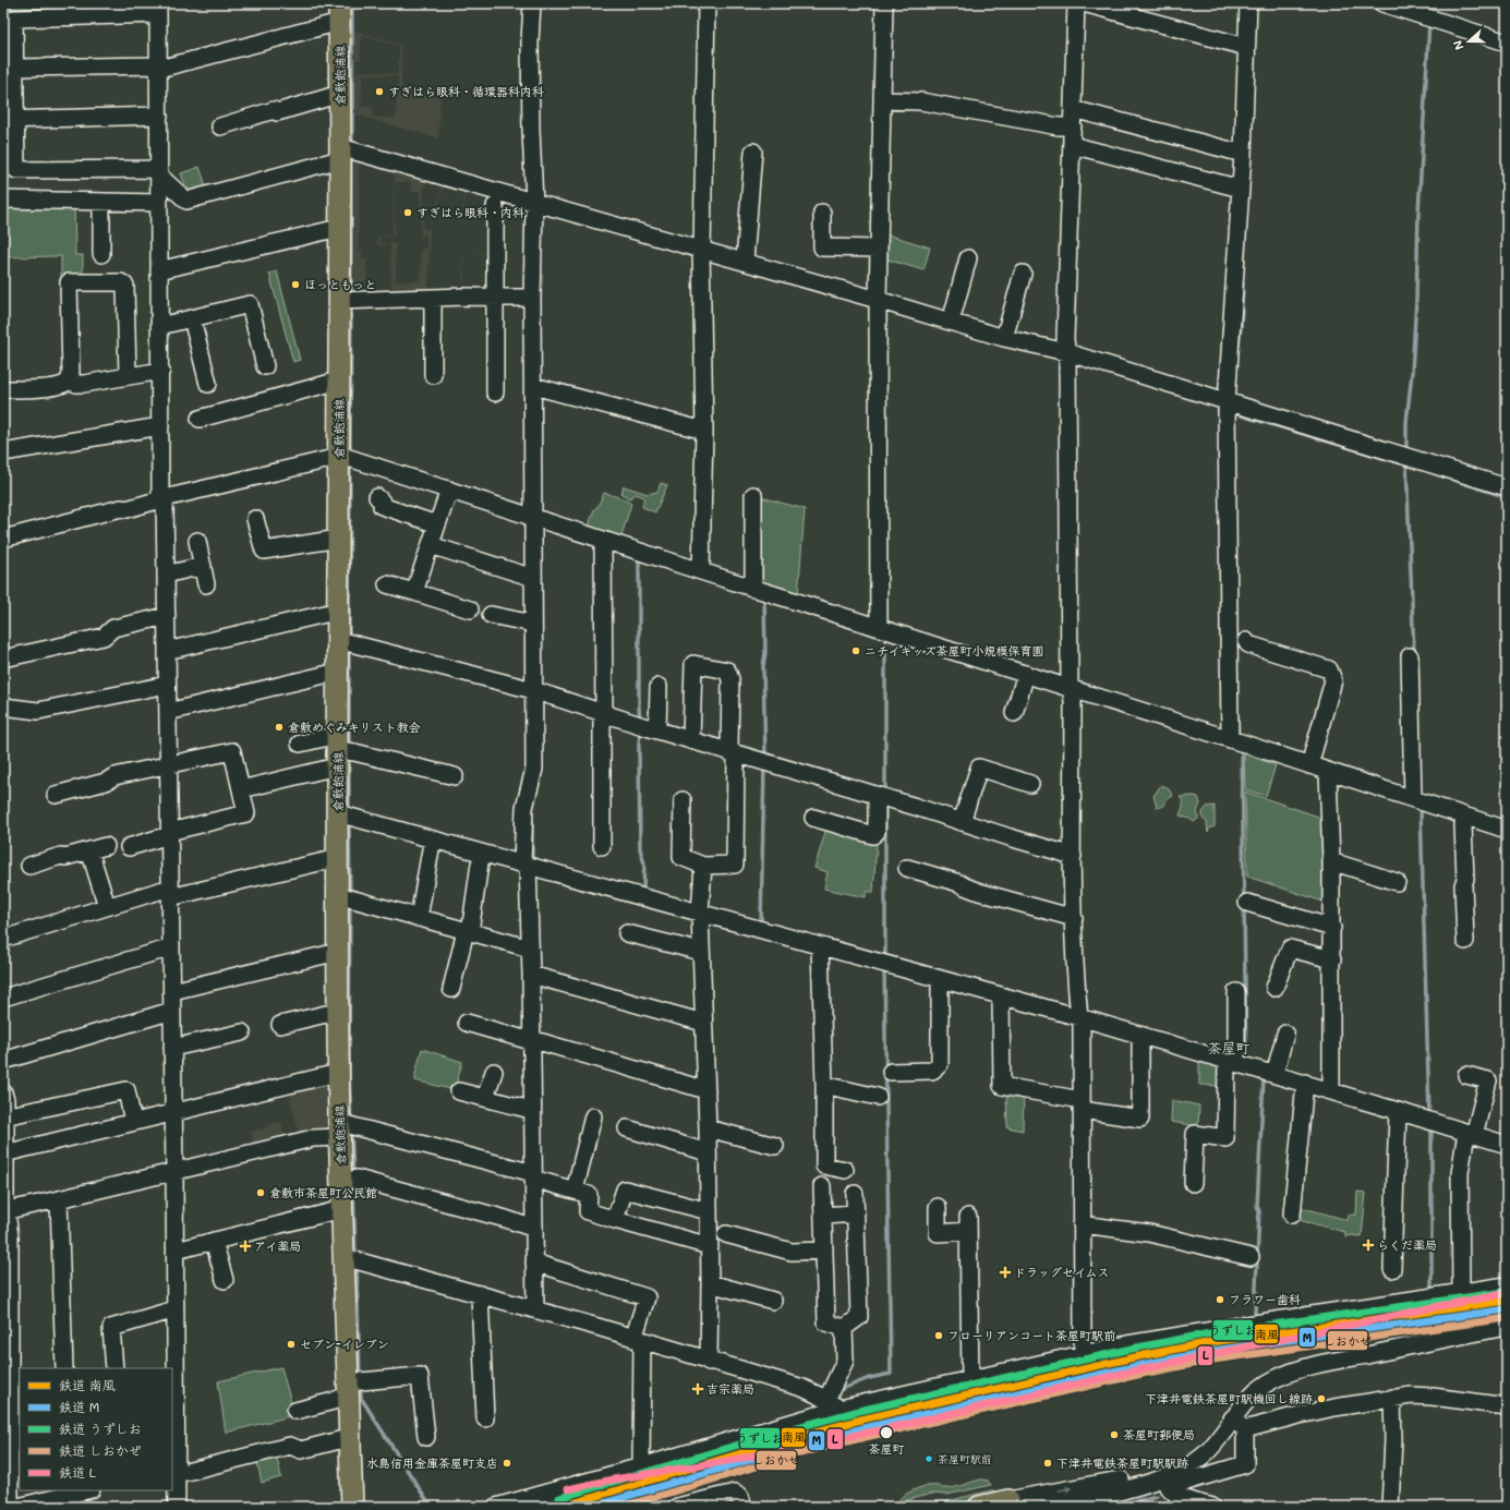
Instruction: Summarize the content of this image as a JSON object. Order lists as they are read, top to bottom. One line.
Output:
{"streets":{"main road":["倉敷飽浦線"]},"districts":["茶屋町"],"places":{"other":["すぎはら眼科・循環器科内科","すぎはら眼科・内科","ほっともっと","ニチイキッズ茶屋町小規模保育園","倉敷めぐみキリスト教会","倉敷市茶屋町公民館","フラワー歯科","フローリアンコート茶屋町駅前","セブン-イレブン","下津井電鉄茶屋町駅機回し線跡","茶屋町","茶屋町郵便局","茶屋町駅前","水島信用金庫茶屋町支店","下津井電鉄茶屋町駅駅跡"],"health":["らくだ薬局","アイ薬局","ドラッグセイムス","吉宗薬局"]},"lines":["rail line うずしお","rail line L","rail line 南風","rail line M","rail line しおかぜ"],"legend":["鉄道 南風","鉄道 M","鉄道 うずしお","鉄道 しおかぜ","鉄道 L"],"north":"left"}
